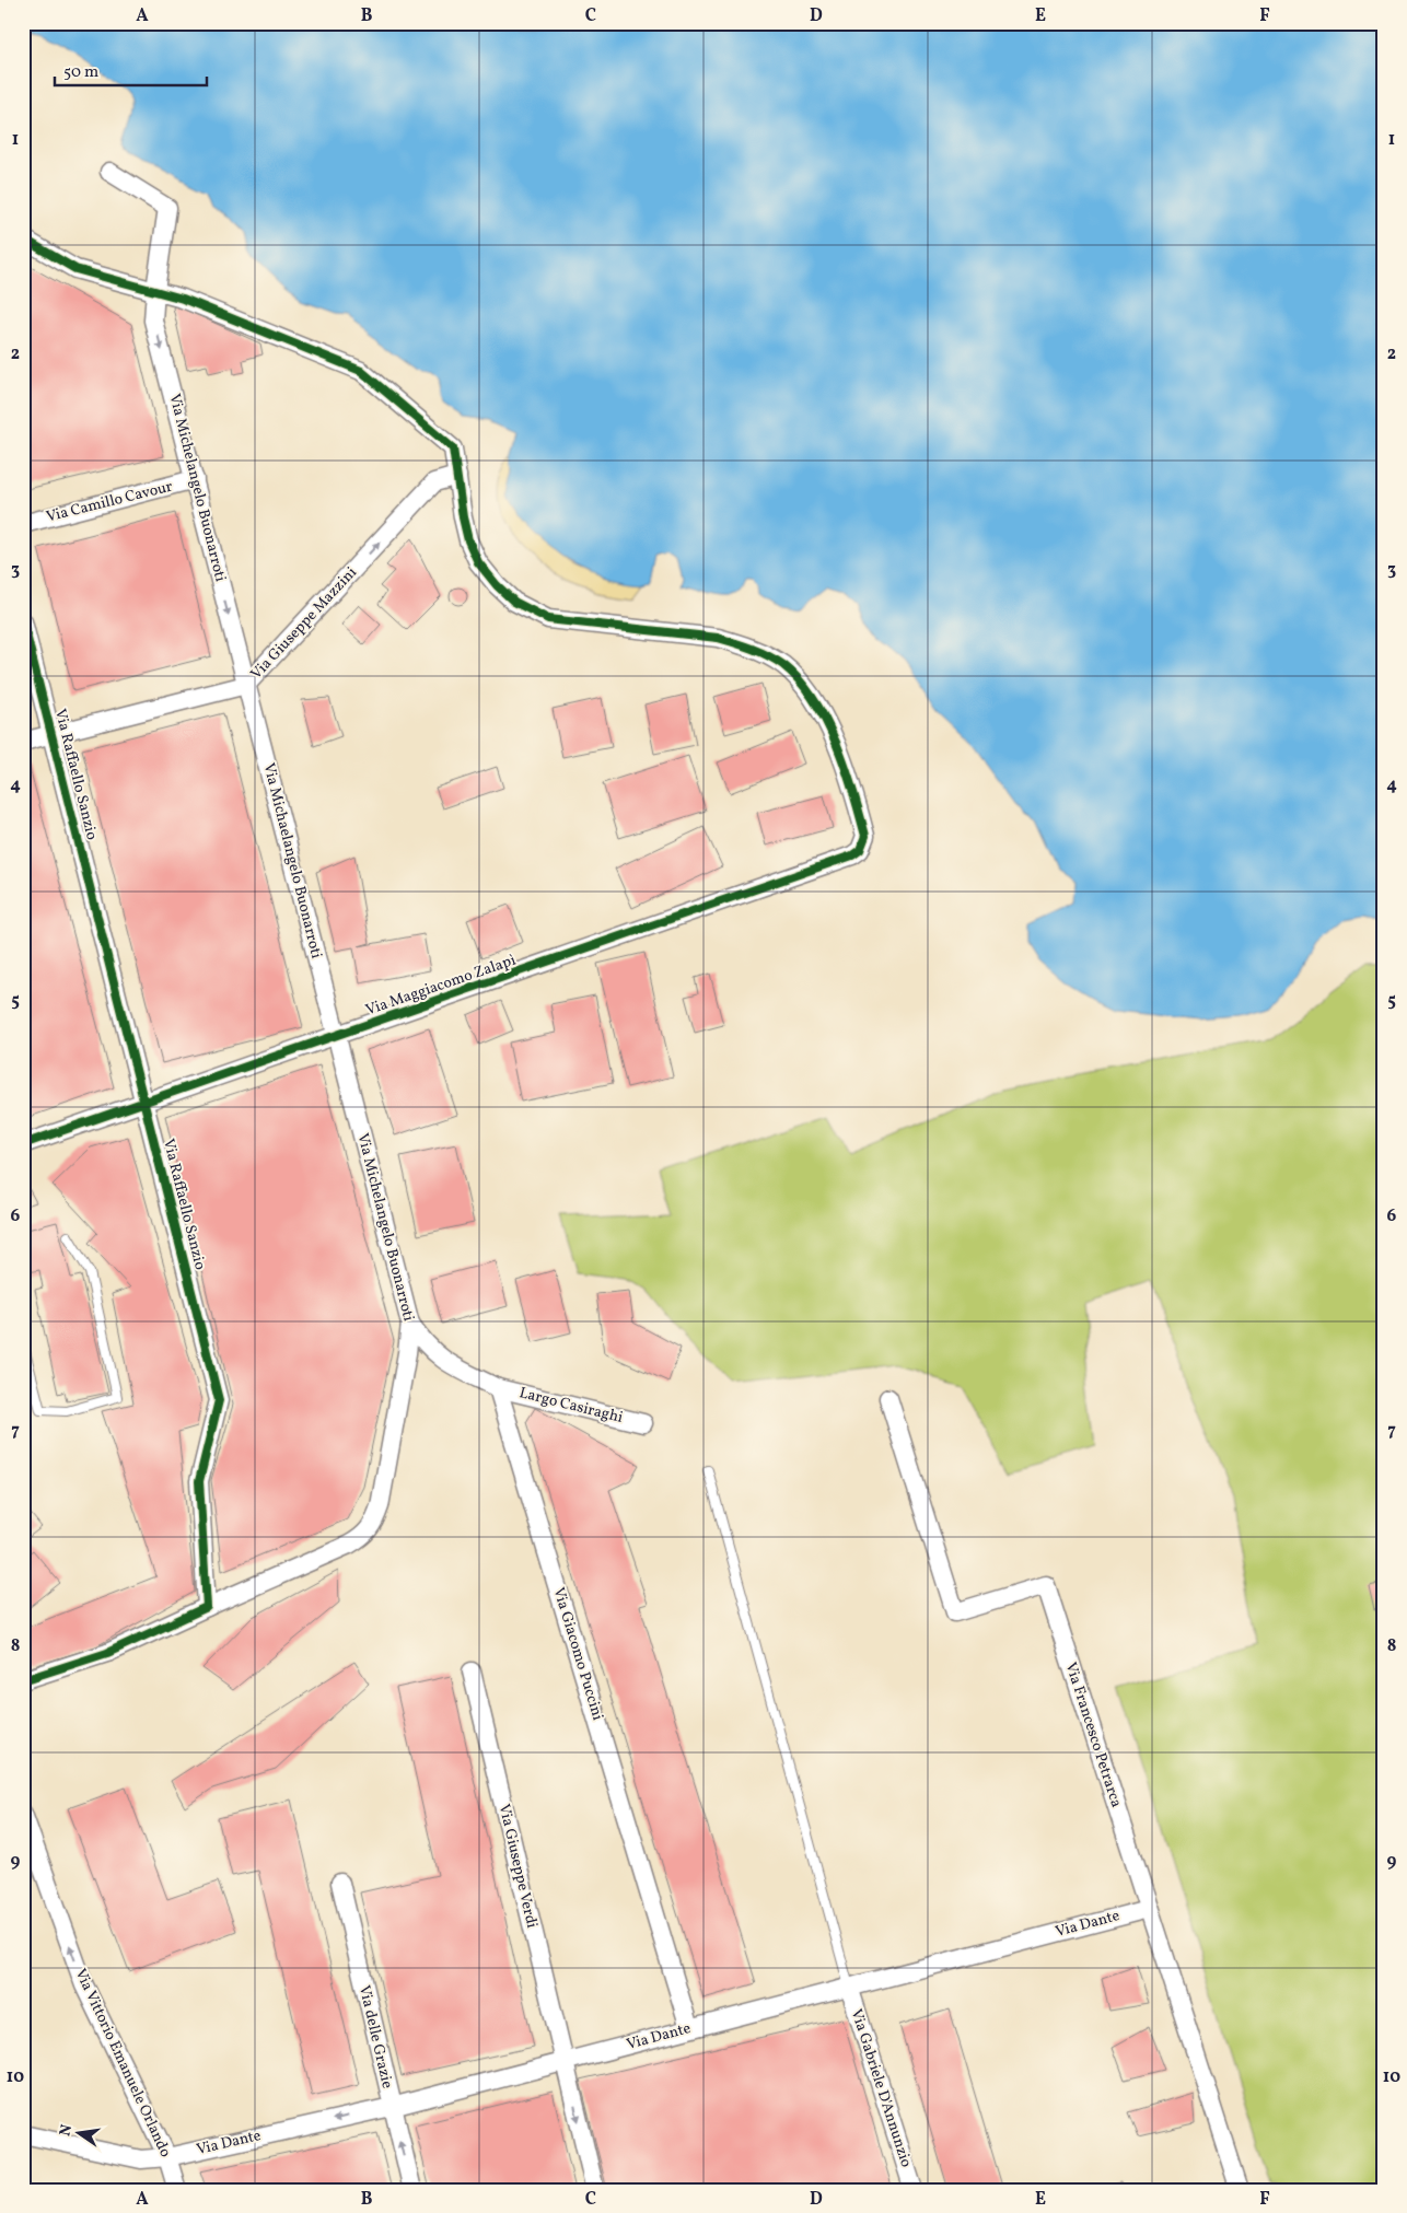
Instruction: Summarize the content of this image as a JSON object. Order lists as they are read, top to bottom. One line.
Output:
{"streets":{"street":["Via Michelangelo Buonarroti","Via Camillo Cavour","Via Giuseppe Mazzini","Via Raffaello Sanzio","Via Michaelangelo Buonarroti","Via Maggiacomo Zalapì","Largo Casiraghi","Via Giacomo Puccini","Via Francesco Petrarca","Via Giuseppe Verdi","Via Dante","Via delle Grazie","Via Vittorio Emanuele Orlando","Via Gabriele D'Annunzio"]},"crossings":[["Via Michelangelo Buonarroti","Via Camillo Cavour"],["Via Michelangelo Buonarroti","Via Giuseppe Mazzini"],["Via Michelangelo Buonarroti","Via Raffaello Sanzio"],["Via Michelangelo Buonarroti","Via Michaelangelo Buonarroti"],["Via Michelangelo Buonarroti","Via Maggiacomo Zalapì"],["Via Giuseppe Mazzini","Via Raffaello Sanzio"],["Via Giuseppe Mazzini","Via Michaelangelo Buonarroti"],["Via Giuseppe Mazzini","Via Maggiacomo Zalapì"],["Via Raffaello Sanzio","Via Maggiacomo Zalapì"],["Via Michaelangelo Buonarroti","Via Maggiacomo Zalapì"],["Largo Casiraghi","Via Giacomo Puccini"],["Via Giacomo Puccini","Via Dante"],["Via Francesco Petrarca","Via Dante"],["Via Giuseppe Verdi","Via Dante"],["Via Dante","Via delle Grazie"],["Via Dante","Via Vittorio Emanuele Orlando"],["Via Dante","Via Gabriele D'Annunzio"]],"one_way":["Via Giuseppe Mazzini","Via Vittorio Emanuele Orlando"],"scale_bar":"50 m","north":"left","grid":{"columns":["A","B","C","D","E","F"],"rows":["1","2","3","4","5","6","7","8","9","10"]}}
